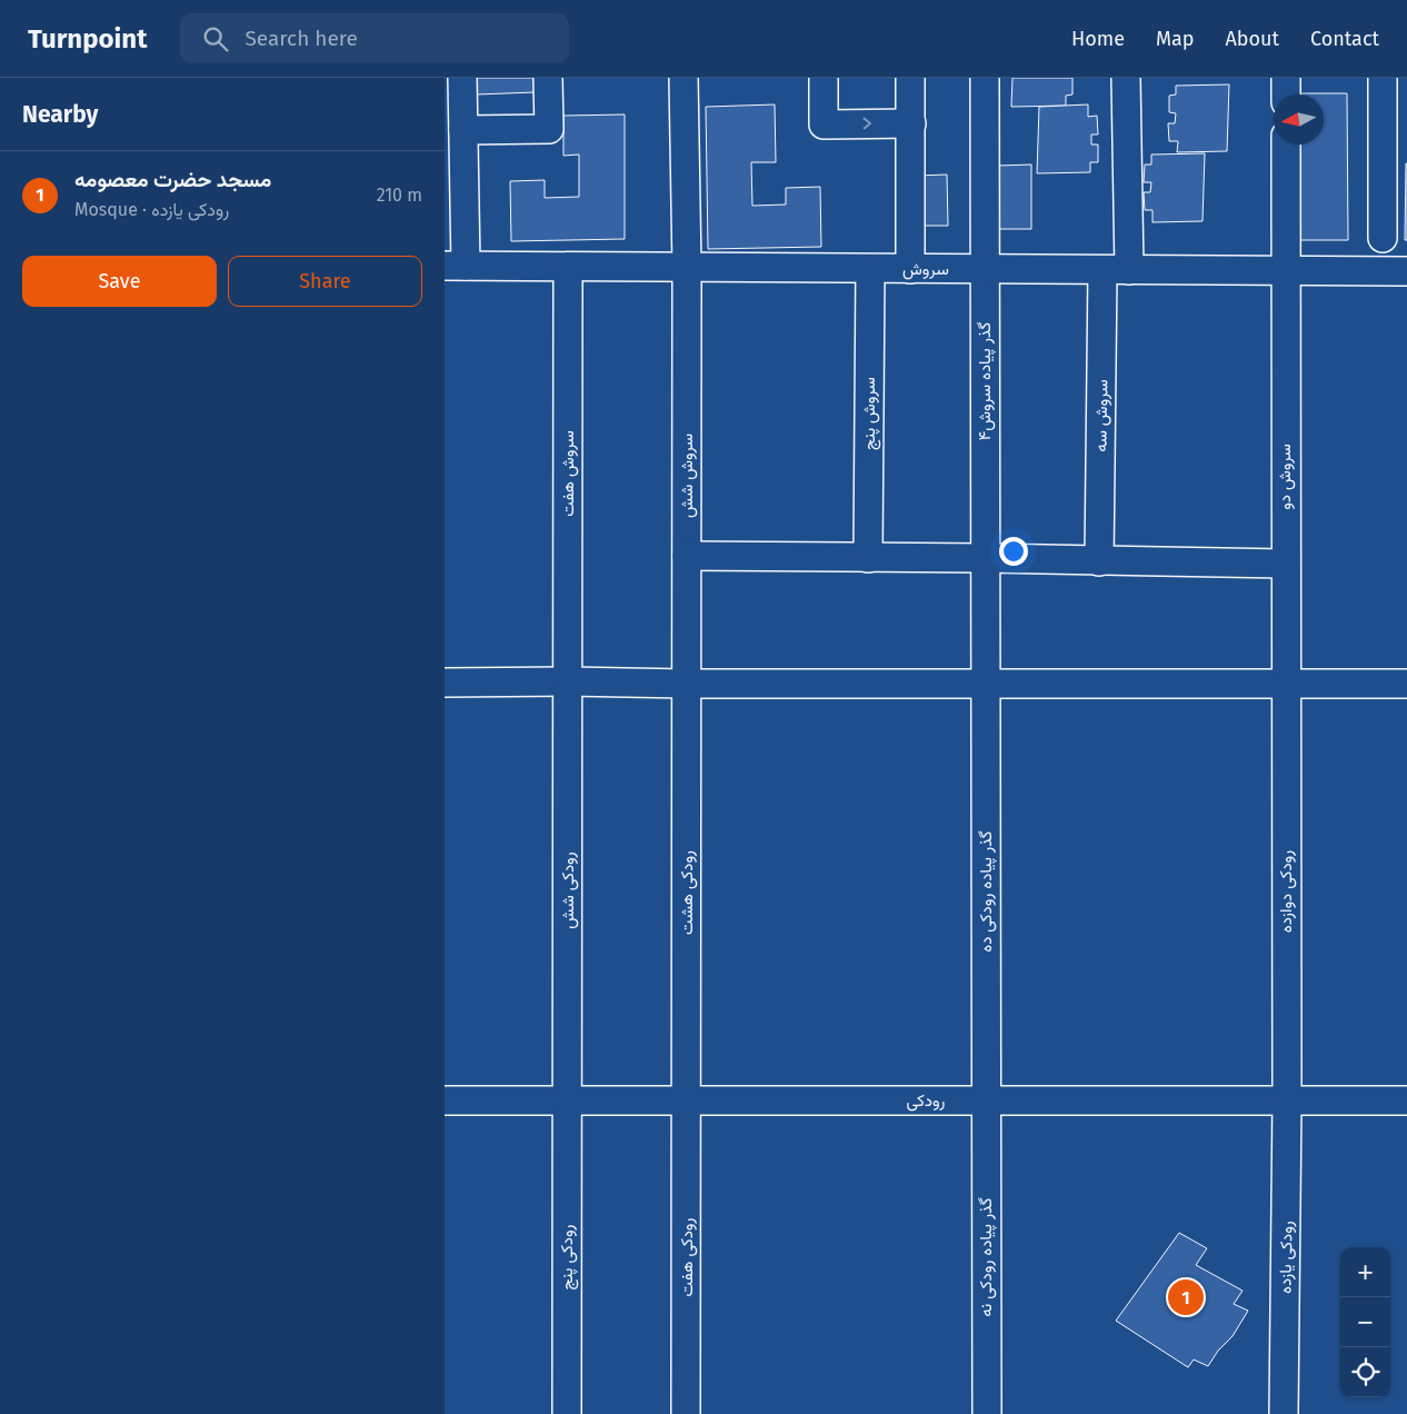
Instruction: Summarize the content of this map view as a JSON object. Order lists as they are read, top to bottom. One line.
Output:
{"streets":{"street":["سروش","گذر پیاده سروش۴","سروش پنج","سروش سه","سروش هفت","سروش شش","سروش دو","رودکی شش","گذر پیاده رودکی ده","رودکی دوازده","رودکی هشت","رودکی","رودکی پنج","رودکی هفت","گذر پیاده رودکی نه","رودکی یازده"]},"crossings":[["سروش","گذر پیاده سروش۴"],["سروش","سروش پنج"],["سروش","سروش سه"],["سروش","سروش هفت"],["سروش","سروش شش"],["سروش","سروش دو"],["گذر پیاده سروش۴","گذر پیاده رودکی ده"],["سروش هفت","رودکی شش"],["سروش شش","رودکی هشت"],["سروش دو","رودکی دوازده"],["رودکی شش","رودکی"],["رودکی شش","رودکی پنج"],["گذر پیاده رودکی ده","رودکی"],["گذر پیاده رودکی ده","گذر پیاده رودکی نه"],["رودکی دوازده","رودکی"],["رودکی دوازده","رودکی یازده"],["رودکی هشت","رودکی"],["رودکی هشت","رودکی هفت"],["رودکی","رودکی پنج"],["رودکی","رودکی هفت"],["رودکی","گذر پیاده رودکی نه"],["رودکی","رودکی یازده"]],"north":"left","page":{"header":"Turnpoint","search":"Search here","nav":["Home","Map","About","Contact"],"heading":"Nearby","list":[{"mark":"1","name":"مسجد حضرت معصومه","note":"Mosque · رودکی یازده","value":"210 m"}],"buttons":["Save","Share"],"map_buttons":["+","−"],"pins":"1"}}
